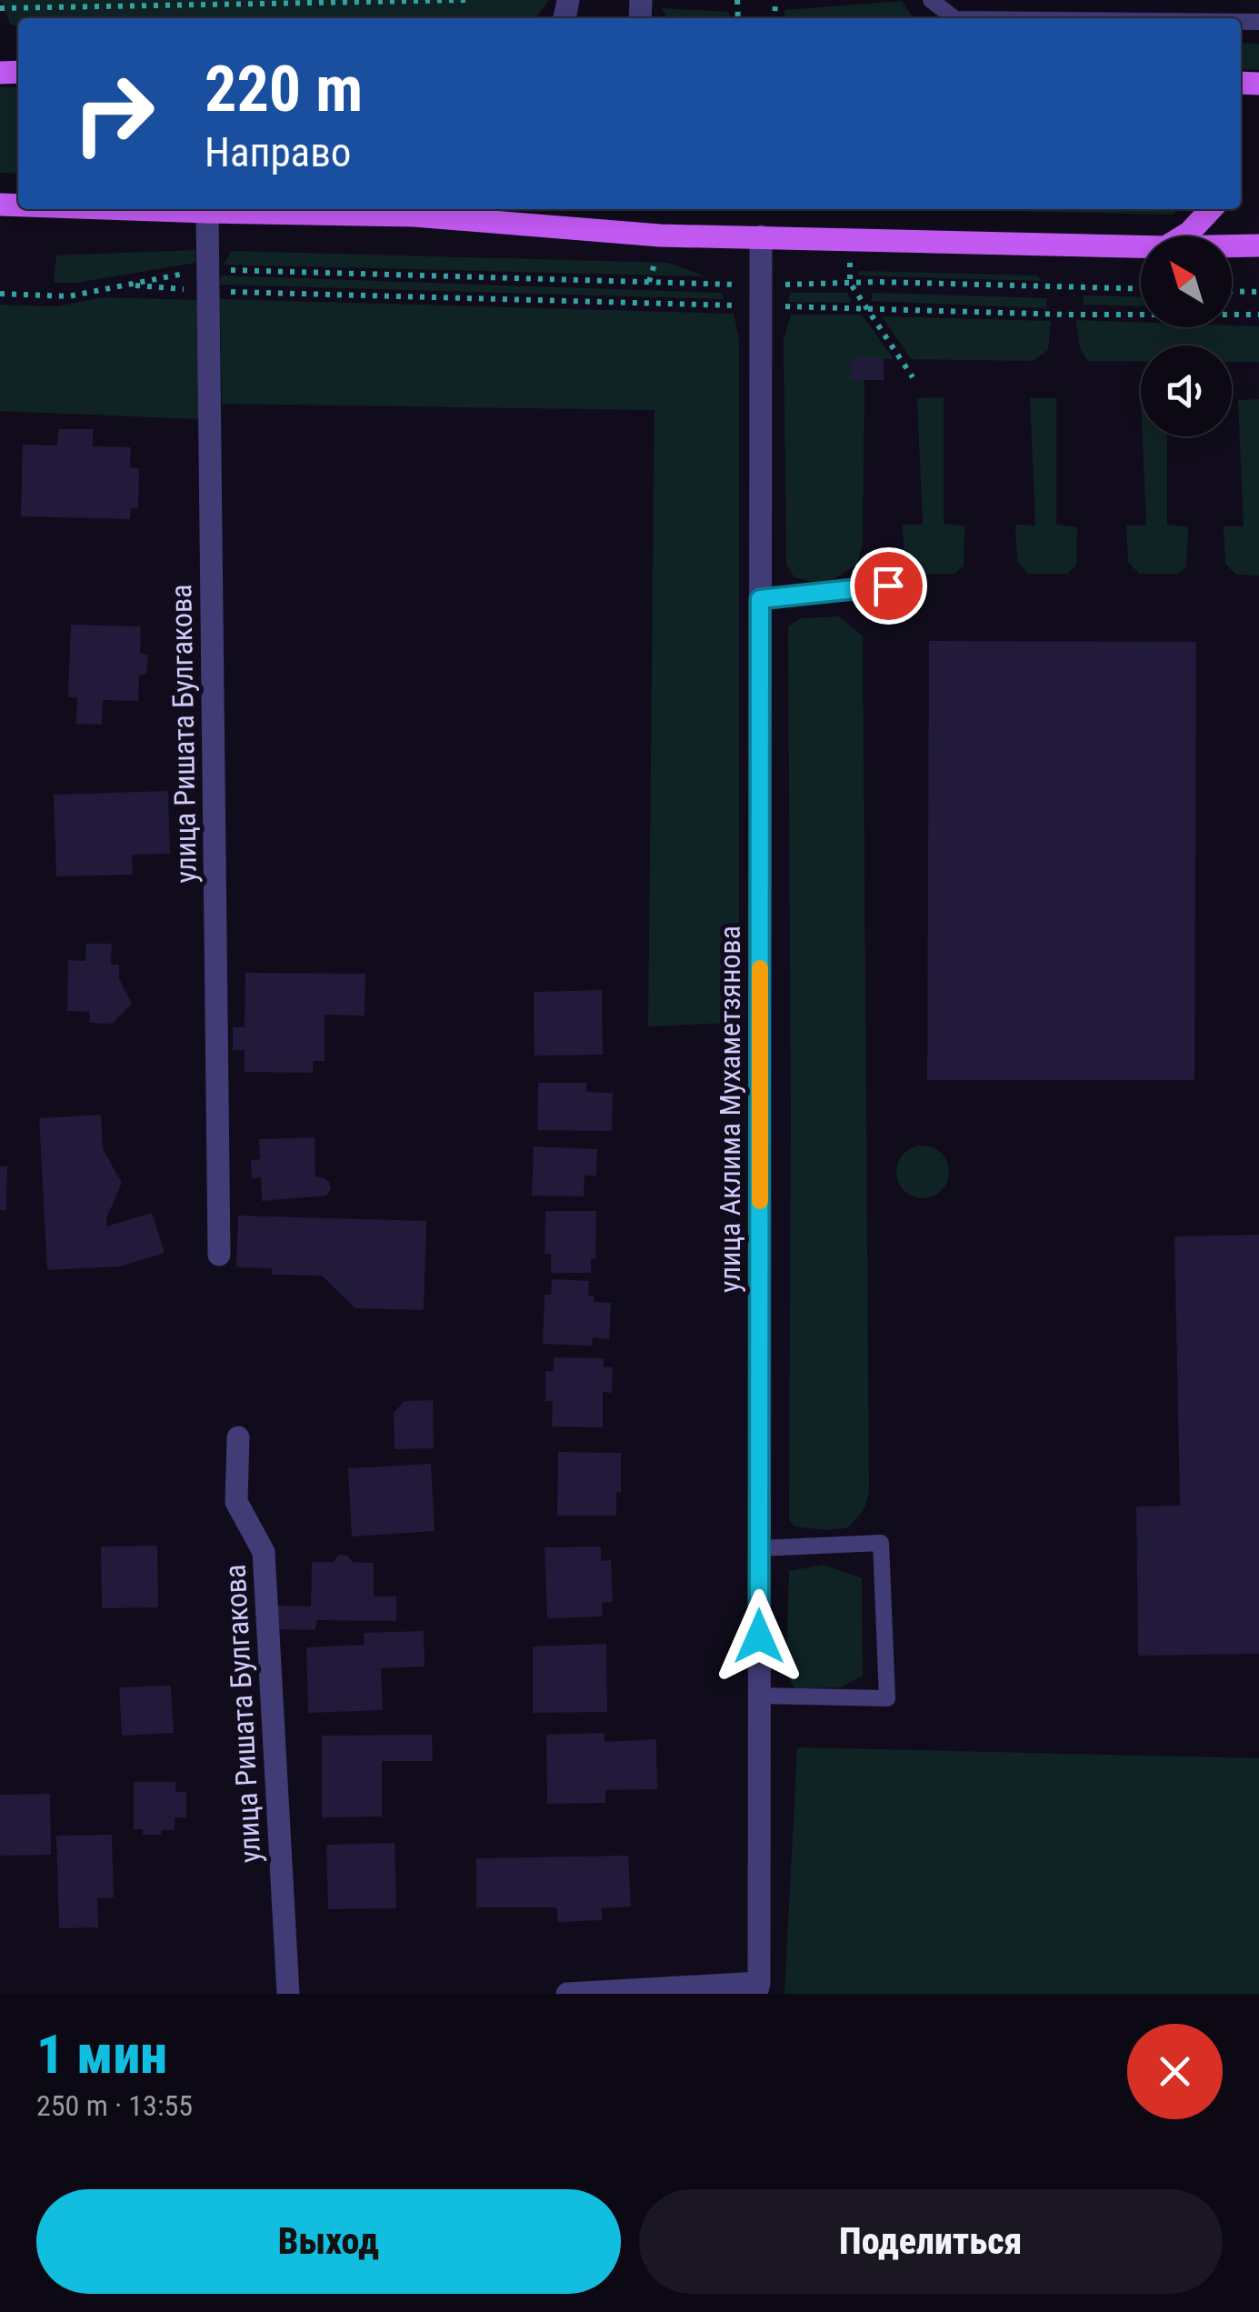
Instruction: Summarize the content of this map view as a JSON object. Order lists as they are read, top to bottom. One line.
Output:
{"streets":{"street":["улица Ришата Булгакова","улица Аклима Мухаметзянова"]},"north":"top left","page":{"turn":["220 m","Направо"],"heading":["1 мин","250 m · 13:55"],"buttons":["Выход","Поделиться"]}}
